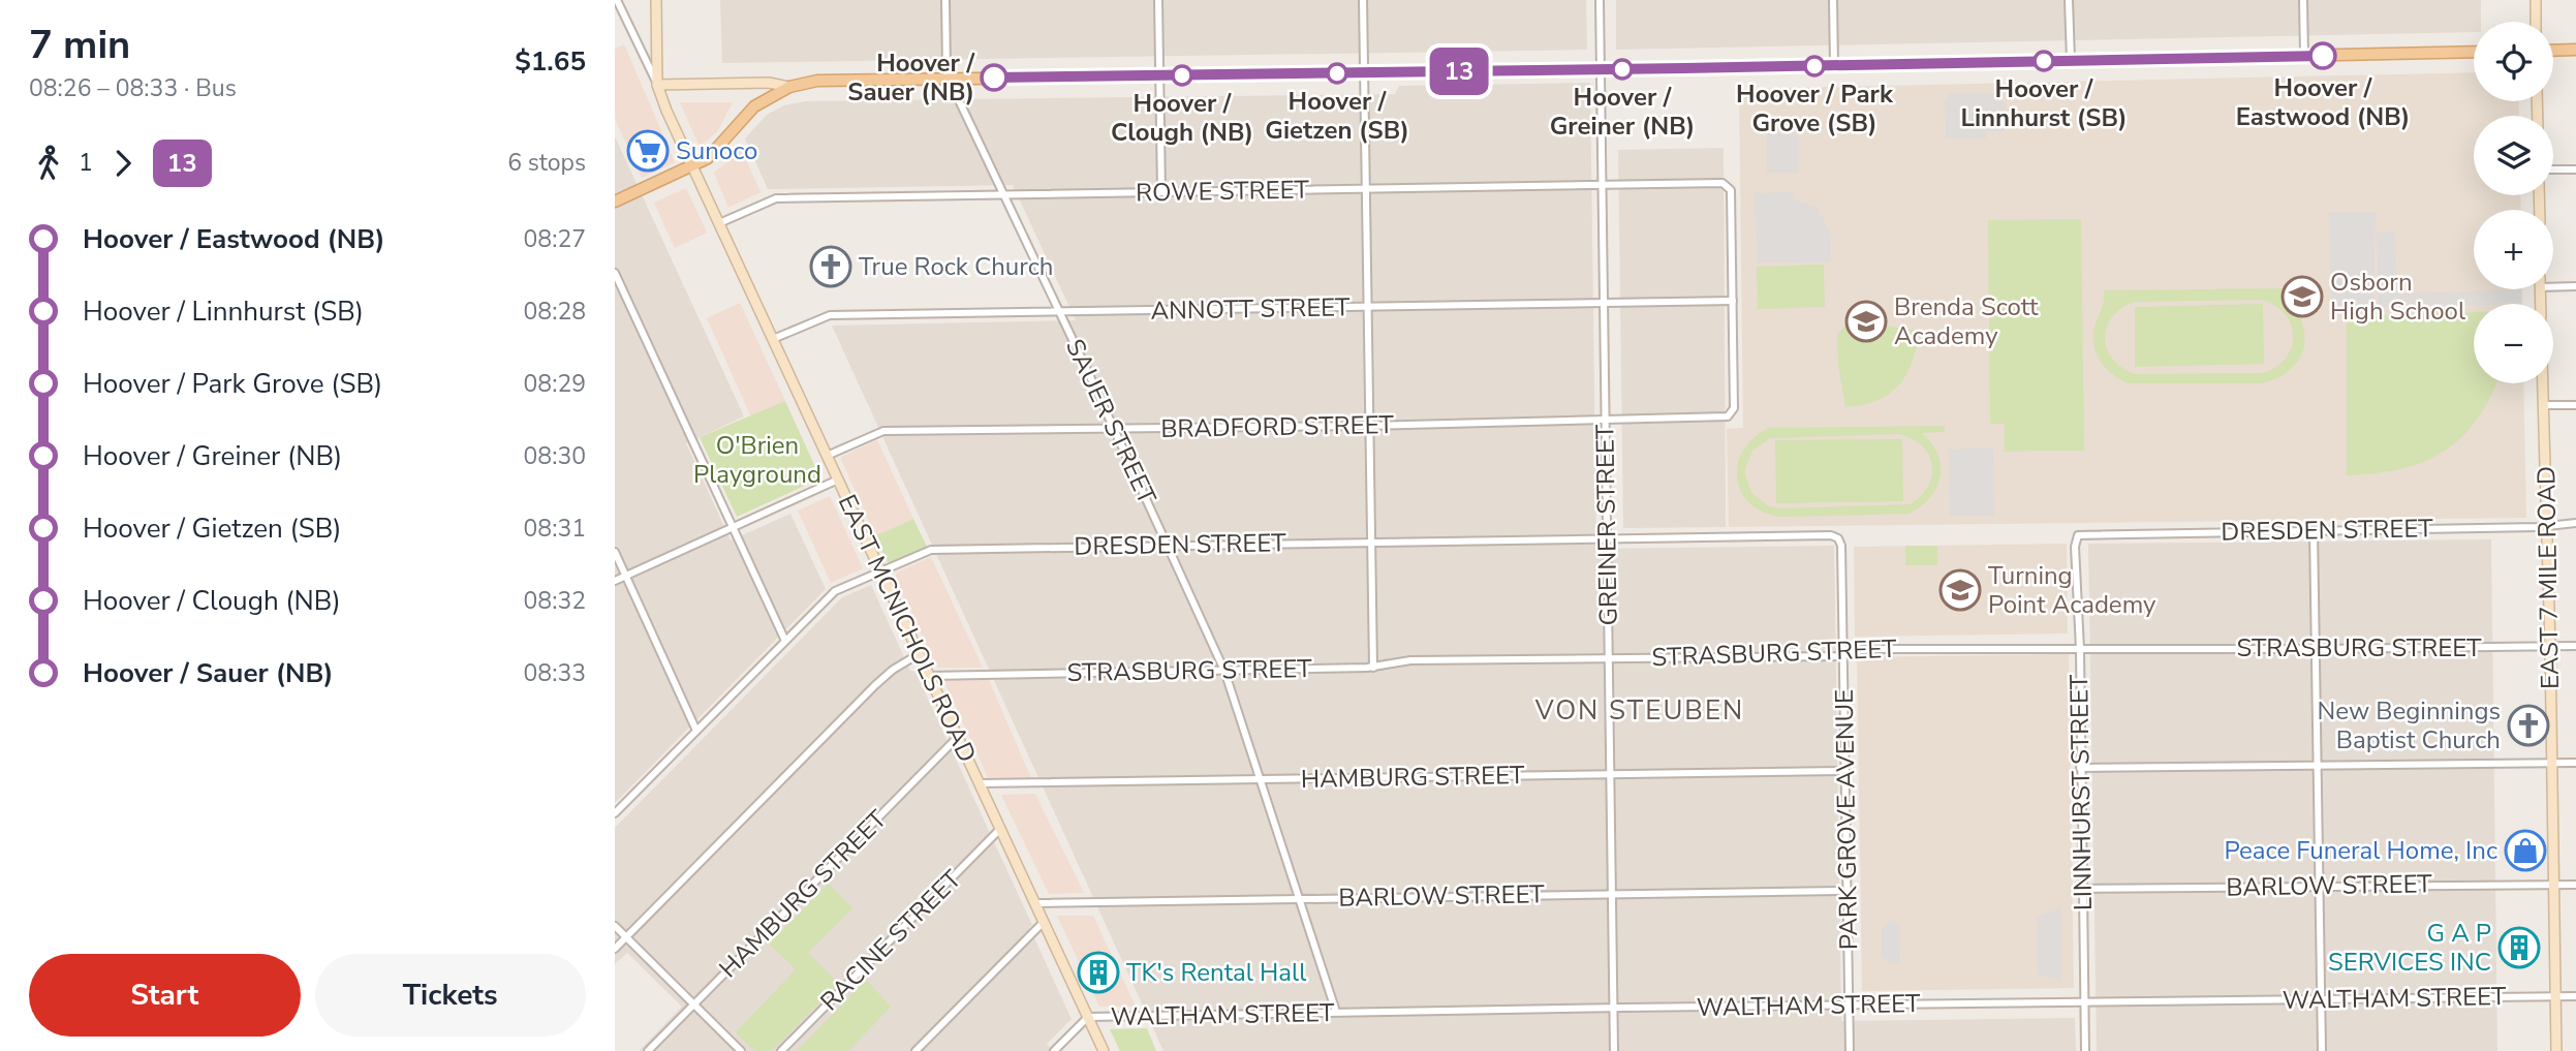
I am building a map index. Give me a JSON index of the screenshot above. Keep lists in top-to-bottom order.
{
  "streets": {
    "street": [
      "ROWE STREET",
      "ANNOTT STREET",
      "SAUER STREET",
      "BRADFORD STREET",
      "GREINER STREET",
      "DRESDEN STREET",
      "EAST 7 MILE ROAD",
      "EAST MCNICHOLS ROAD",
      "STRASBURG STREET",
      "HAMBURG STREET",
      "LINNHURST STREET",
      "PARK GROVE AVENUE",
      "BARLOW STREET",
      "RACINE STREET",
      "WALTHAM STREET"
    ]
  },
  "crossings": [
    ["ROWE STREET", "ANNOTT STREET"],
    ["ROWE STREET", "SAUER STREET"],
    ["ROWE STREET", "BRADFORD STREET"],
    ["ROWE STREET", "GREINER STREET"],
    ["ROWE STREET", "EAST MCNICHOLS ROAD"],
    ["ANNOTT STREET", "SAUER STREET"],
    ["ANNOTT STREET", "BRADFORD STREET"],
    ["ANNOTT STREET", "GREINER STREET"],
    ["ANNOTT STREET", "EAST MCNICHOLS ROAD"],
    ["SAUER STREET", "BRADFORD STREET"],
    ["SAUER STREET", "DRESDEN STREET"],
    ["SAUER STREET", "STRASBURG STREET"],
    ["SAUER STREET", "HAMBURG STREET"],
    ["SAUER STREET", "BARLOW STREET"],
    ["SAUER STREET", "WALTHAM STREET"],
    ["BRADFORD STREET", "GREINER STREET"],
    ["BRADFORD STREET", "EAST MCNICHOLS ROAD"],
    ["GREINER STREET", "DRESDEN STREET"],
    ["GREINER STREET", "STRASBURG STREET"],
    ["GREINER STREET", "HAMBURG STREET"],
    ["GREINER STREET", "BARLOW STREET"],
    ["GREINER STREET", "WALTHAM STREET"],
    ["DRESDEN STREET", "EAST 7 MILE ROAD"],
    ["DRESDEN STREET", "EAST MCNICHOLS ROAD"],
    ["DRESDEN STREET", "LINNHURST STREET"],
    ["DRESDEN STREET", "PARK GROVE AVENUE"],
    ["EAST 7 MILE ROAD", "STRASBURG STREET"],
    ["EAST 7 MILE ROAD", "BARLOW STREET"],
    ["EAST 7 MILE ROAD", "WALTHAM STREET"],
    ["EAST MCNICHOLS ROAD", "STRASBURG STREET"],
    ["EAST MCNICHOLS ROAD", "HAMBURG STREET"],
    ["EAST MCNICHOLS ROAD", "BARLOW STREET"],
    ["EAST MCNICHOLS ROAD", "RACINE STREET"],
    ["EAST MCNICHOLS ROAD", "WALTHAM STREET"],
    ["STRASBURG STREET", "LINNHURST STREET"],
    ["STRASBURG STREET", "PARK GROVE AVENUE"],
    ["HAMBURG STREET", "PARK GROVE AVENUE"],
    ["LINNHURST STREET", "BARLOW STREET"],
    ["LINNHURST STREET", "WALTHAM STREET"],
    ["PARK GROVE AVENUE", "BARLOW STREET"],
    ["PARK GROVE AVENUE", "WALTHAM STREET"]
  ],
  "districts": ["VON STEUBEN"],
  "parks": ["O'Brien Playground"],
  "places": {
    "other": [
      "Hoover / Eastwood (NB)",
      "Hoover / Linnhurst (SB)",
      "Hoover / Park Grove (SB)",
      "Hoover / Greiner (NB)",
      "Hoover / Gietzen (SB)",
      "Hoover / Clough (NB)",
      "Hoover / Sauer (NB)"
    ],
    "supermarket": ["Sunoco"],
    "church": ["True Rock Church", "New Beginnings Baptist Church"],
    "school or university": ["Osborn High School", "Brenda Scott Academy", "Turning Point Academy"],
    "shop": ["Peace Funeral Home, Inc"],
    "building": ["G A P SERVICES INC", "TK's Rental Hall"]
  },
  "lines": ["bus line 13"],
  "page": {
    "heading": ["7 min", "08:26 – 08:33 · Bus", "$1.65"],
    "on_map": "13",
    "map_buttons": ["+", "−"],
    "legs": ["1", "13", "6 stops"],
    "list": [
      {
        "name": "Hoover / Eastwood (NB)",
        "value": "08:27"
      },
      {
        "name": "Hoover / Linnhurst (SB)",
        "value": "08:28"
      },
      {
        "name": "Hoover / Park Grove (SB)",
        "value": "08:29"
      },
      {
        "name": "Hoover / Greiner (NB)",
        "value": "08:30"
      },
      {
        "name": "Hoover / Gietzen (SB)",
        "value": "08:31"
      },
      {
        "name": "Hoover / Clough (NB)",
        "value": "08:32"
      },
      {
        "name": "Hoover / Sauer (NB)",
        "value": "08:33"
      }
    ],
    "buttons": ["Start", "Tickets"]
  }
}
